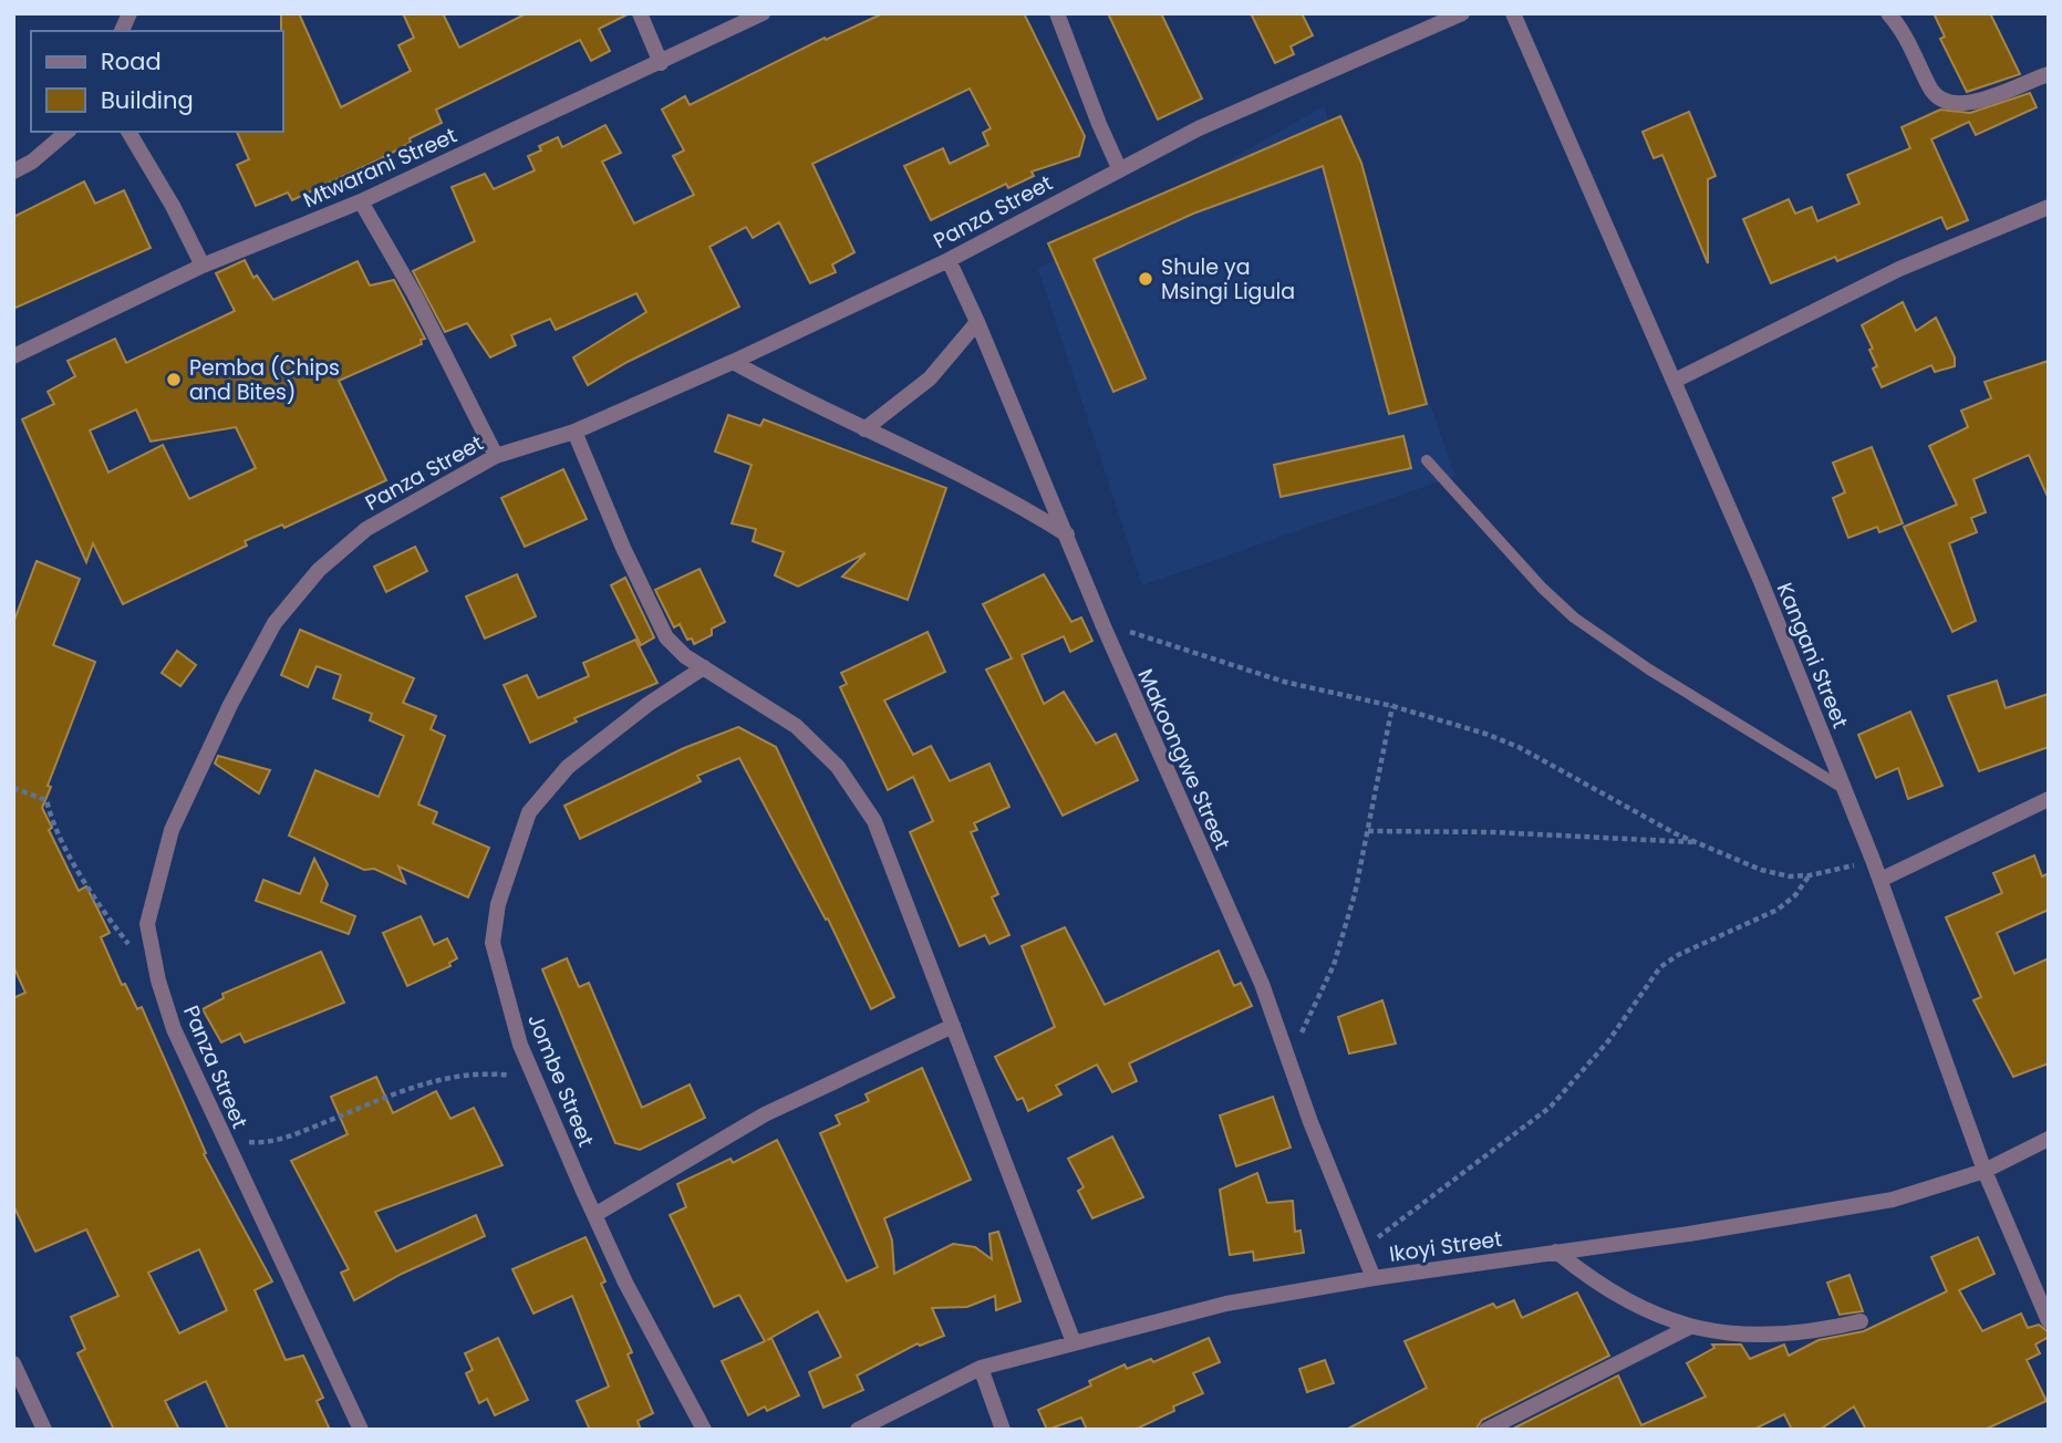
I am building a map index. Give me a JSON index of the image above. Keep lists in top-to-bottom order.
{
  "streets": {
    "street": [
      "Mtwarani Street",
      "Panza Street",
      "Kangani Street",
      "Makoongwe Street",
      "Jombe Street",
      "Ikoyi Street"
    ]
  },
  "crossings": [
    ["Panza Street", "Makoongwe Street"],
    ["Kangani Street", "Ikoyi Street"],
    ["Makoongwe Street", "Ikoyi Street"]
  ],
  "places": ["Shule ya Msingi Ligula", "Pemba (Chips and Bites)"],
  "legend": ["Road", "Building"]
}
